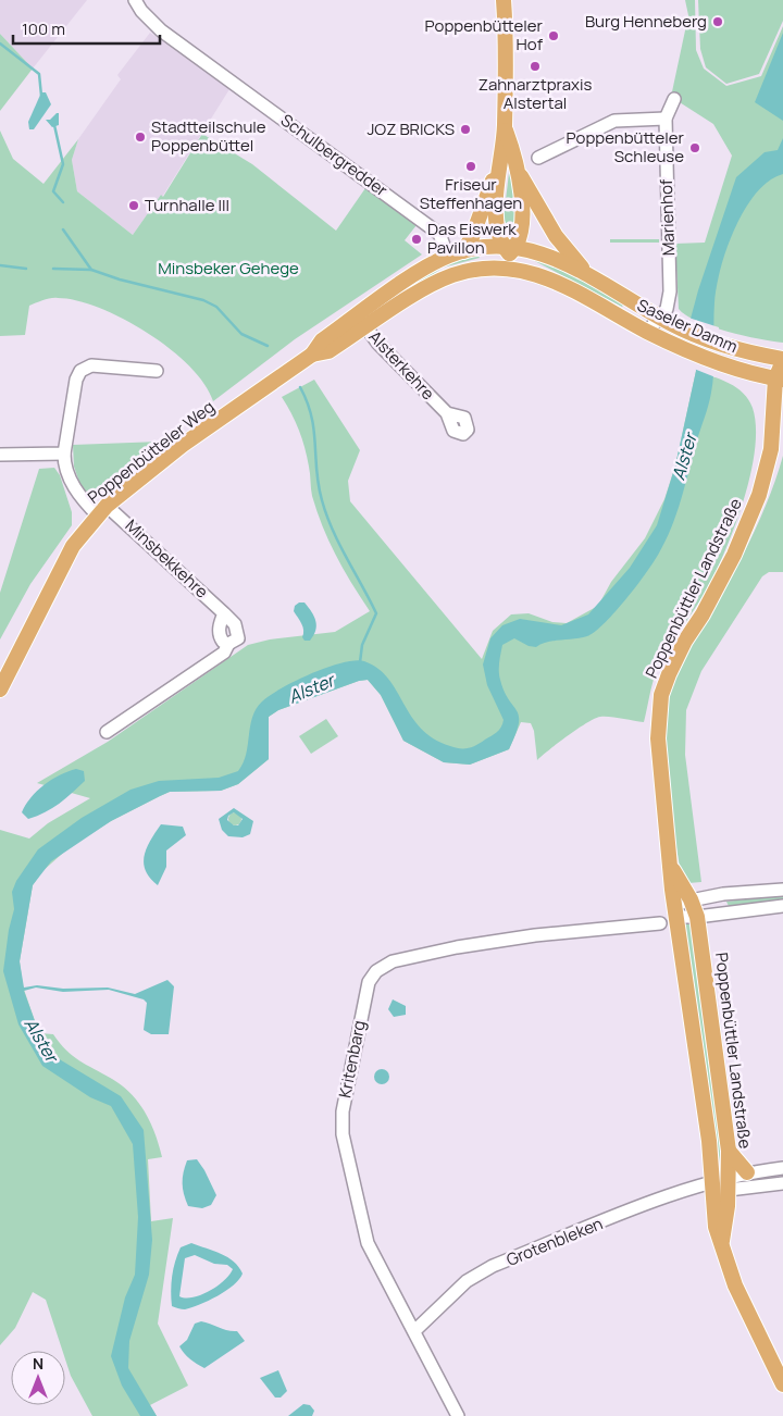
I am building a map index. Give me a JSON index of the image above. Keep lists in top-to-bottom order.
{
  "streets": {
    "main road": ["Saseler Damm", "Poppenbütteler Weg", "Poppenbüttler Landstraße"],
    "street": [
      "Schulbergredder",
      "Marienhof",
      "Alsterkehre",
      "Minsbekkehre",
      "Kritenbarg",
      "Grotenbleken"
    ]
  },
  "crossings": [
    ["Schulbergredder", "Poppenbütteler Weg"],
    ["Marienhof", "Saseler Damm"],
    ["Saseler Damm", "Poppenbütteler Weg"],
    ["Saseler Damm", "Poppenbüttler Landstraße"],
    ["Alsterkehre", "Poppenbütteler Weg"],
    ["Poppenbütteler Weg", "Minsbekkehre"],
    ["Poppenbüttler Landstraße", "Grotenbleken"],
    ["Kritenbarg", "Grotenbleken"]
  ],
  "water": ["Alster"],
  "parks": ["Minsbeker Gehege"],
  "places": [
    "Burg Henneberg",
    "Poppenbütteler Hof",
    "Zahnarztpraxis Alstertal",
    "JOZ BRICKS",
    "Stadtteilschule Poppenbüttel",
    "Poppenbütteler Schleuse",
    "Friseur Steffenhagen",
    "Turnhalle III",
    "Das Eiswerk Pavillon"
  ],
  "scale_bar": "100 m",
  "north": "top"
}
